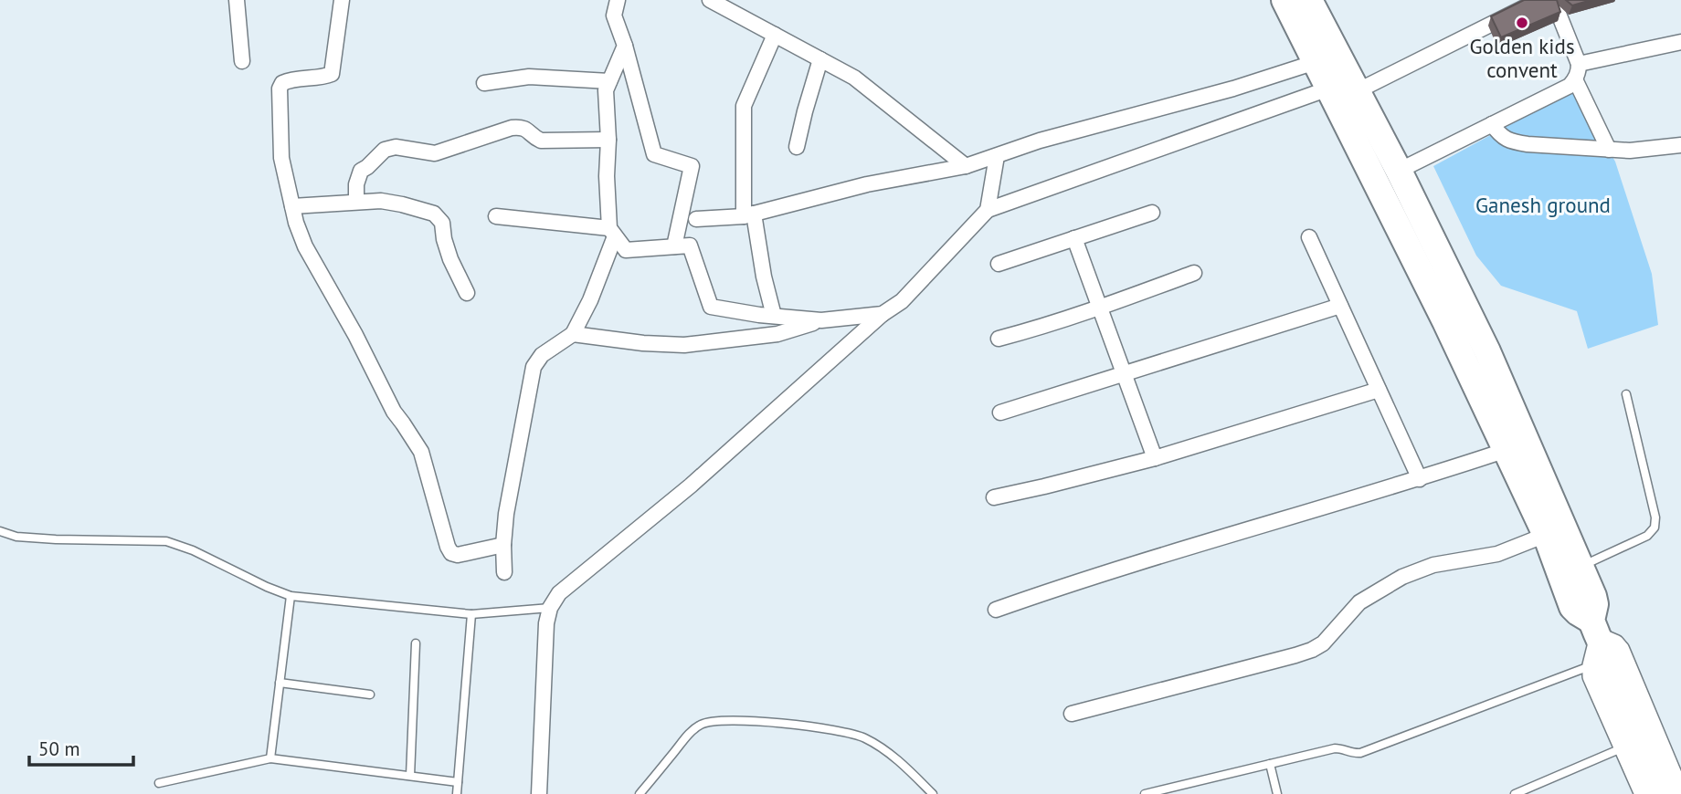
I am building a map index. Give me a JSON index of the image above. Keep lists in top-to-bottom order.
{
  "parks": ["Ganesh ground"],
  "places": ["Golden kids convent"],
  "scale_bar": "50 m"
}
